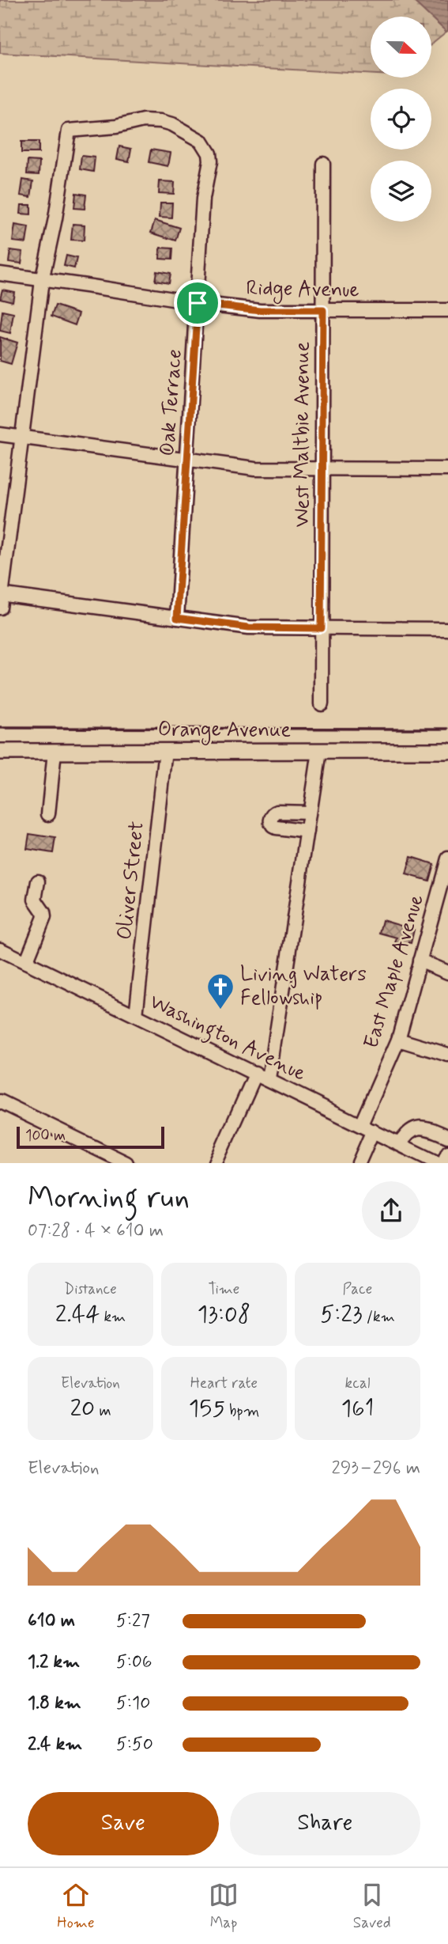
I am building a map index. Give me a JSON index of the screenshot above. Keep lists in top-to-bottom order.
{
  "streets": {
    "main road": ["Orange Avenue"],
    "street": [
      "Ridge Avenue",
      "Oak Terrace",
      "West Maltbie Avenue",
      "Oliver Street",
      "East Maple Avenue",
      "Washington Avenue"
    ]
  },
  "crossings": [
    ["Ridge Avenue", "Oak Terrace"],
    ["Ridge Avenue", "West Maltbie Avenue"],
    ["Orange Avenue", "Oliver Street"],
    ["Oliver Street", "Washington Avenue"],
    ["East Maple Avenue", "Washington Avenue"]
  ],
  "places": {
    "church": ["Living Waters Fellowship"]
  },
  "scale_bar": "100 m",
  "north": "right",
  "page": {
    "scale": "100 m",
    "heading": ["Morning run", "07:28 · 4 × 610 m"],
    "stats": [
      ["Distance", "2.44 km"],
      ["Time", "13:08"],
      ["Pace", "5:23 /km"],
      ["Elevation", "20 m"],
      ["Heart rate", "155 bpm"],
      ["kcal", "161"]
    ],
    "chart": ["Elevation", "293–296 m"],
    "list": [
      {
        "name": "610 m",
        "note": "5:27"
      },
      {
        "name": "1.2 km",
        "note": "5:06"
      },
      {
        "name": "1.8 km",
        "note": "5:10"
      },
      {
        "name": "2.4 km",
        "note": "5:50"
      }
    ],
    "buttons": ["Save", "Share"],
    "tabs": ["Home", "Map", "Saved"]
  }
}
